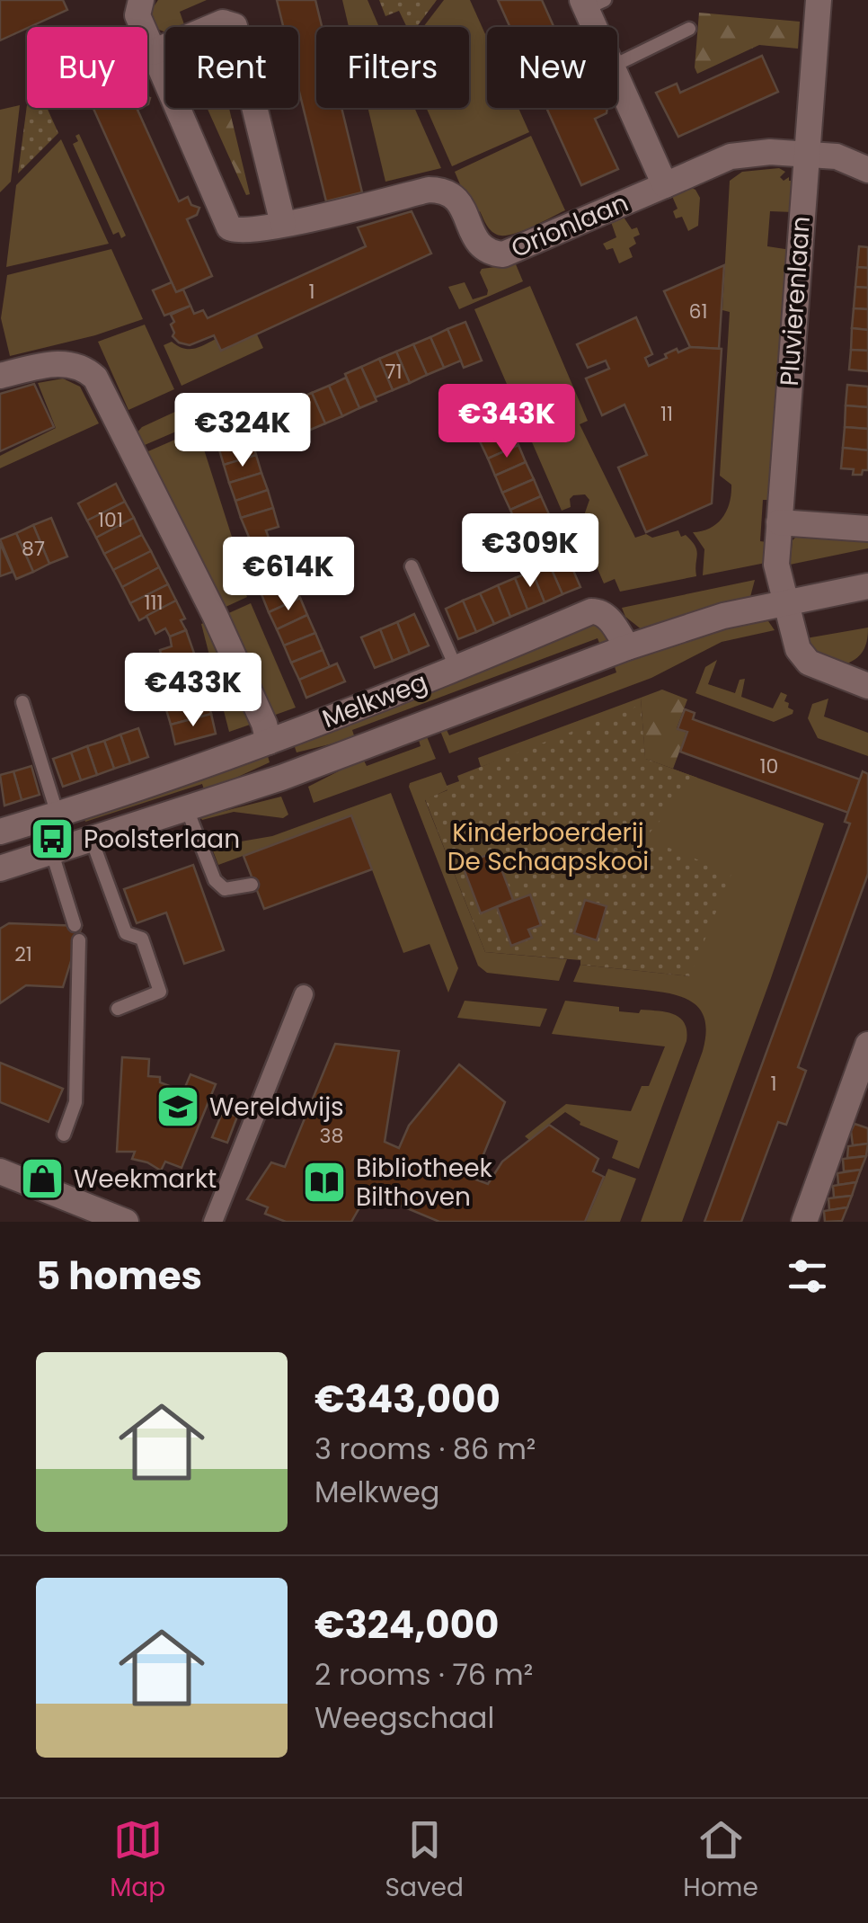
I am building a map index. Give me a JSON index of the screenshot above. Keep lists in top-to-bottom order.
{
  "streets": {
    "street": ["Orionlaan", "Pluvierenlaan", "Melkweg"]
  },
  "crossings": [
    ["Orionlaan", "Pluvierenlaan"],
    ["Pluvierenlaan", "Melkweg"]
  ],
  "parks": ["Kinderboerderij De Schaapskooi"],
  "places": {
    "bus stop": ["Poolsterlaan"],
    "school or university": ["Wereldwijs"],
    "shop": ["Weekmarkt"],
    "library": ["Bibliotheek Bilthoven"]
  },
  "house_numbers": [
    "1",
    "61",
    "71",
    "11",
    "101",
    "87",
    "111",
    "10",
    "21",
    "1",
    "38"
  ],
  "page": {
    "chip": [
      "Buy",
      "Rent",
      "Filters",
      "New"
    ],
    "price": [
      "€343K",
      "€324K",
      "€309K",
      "€614K",
      "€433K"
    ],
    "heading": "5 homes",
    "list": [
      {
        "name": "€343,000",
        "note": "3 rooms · 86 m² · Melkweg"
      },
      {
        "name": "€324,000",
        "note": "2 rooms · 76 m² · Weegschaal"
      }
    ],
    "tabs": ["Map", "Saved", "Home"]
  }
}
